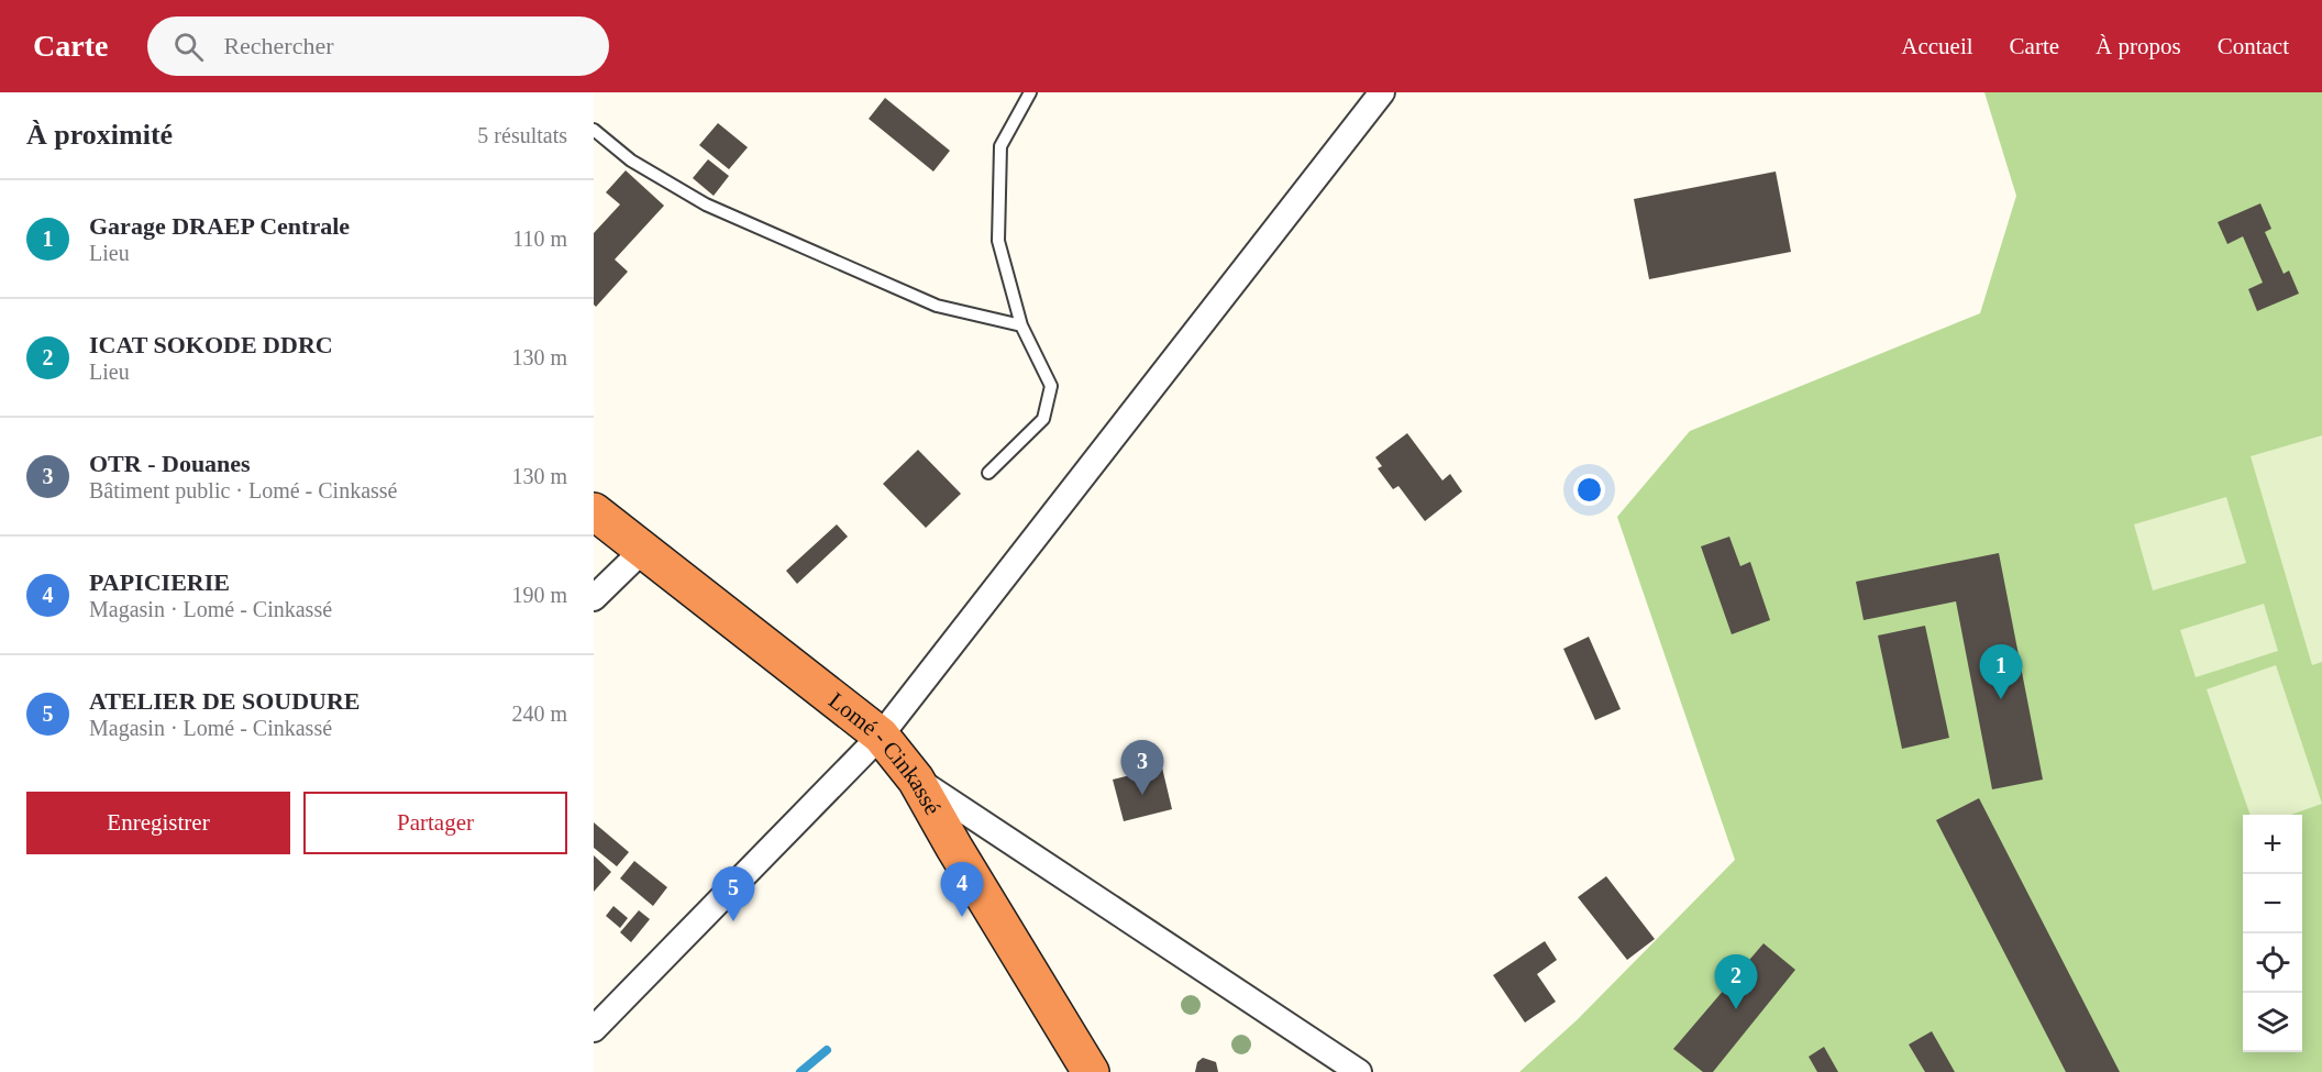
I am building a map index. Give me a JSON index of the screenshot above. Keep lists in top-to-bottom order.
{
  "streets": {
    "highway": ["Lomé - Cinkassé"]
  },
  "page": {
    "header": "Carte",
    "search": "Rechercher",
    "nav": [
      "Accueil",
      "Carte",
      "À propos",
      "Contact"
    ],
    "heading": ["À proximité", "5 résultats"],
    "list": [
      {
        "mark": "1",
        "name": "Garage DRAEP Centrale",
        "note": "Lieu",
        "value": "110 m"
      },
      {
        "mark": "2",
        "name": "ICAT SOKODE DDRC",
        "note": "Lieu",
        "value": "130 m"
      },
      {
        "mark": "3",
        "name": "OTR - Douanes",
        "note": "Bâtiment public · Lomé - Cinkassé",
        "value": "130 m"
      },
      {
        "mark": "4",
        "name": "PAPICIERIE",
        "note": "Magasin · Lomé - Cinkassé",
        "value": "190 m"
      },
      {
        "mark": "5",
        "name": "ATELIER DE SOUDURE",
        "note": "Magasin · Lomé - Cinkassé",
        "value": "240 m"
      }
    ],
    "pins": [
      "1",
      "3",
      "4",
      "5",
      "2"
    ],
    "buttons": ["Enregistrer", "Partager"],
    "map_buttons": ["+", "−"]
  }
}
